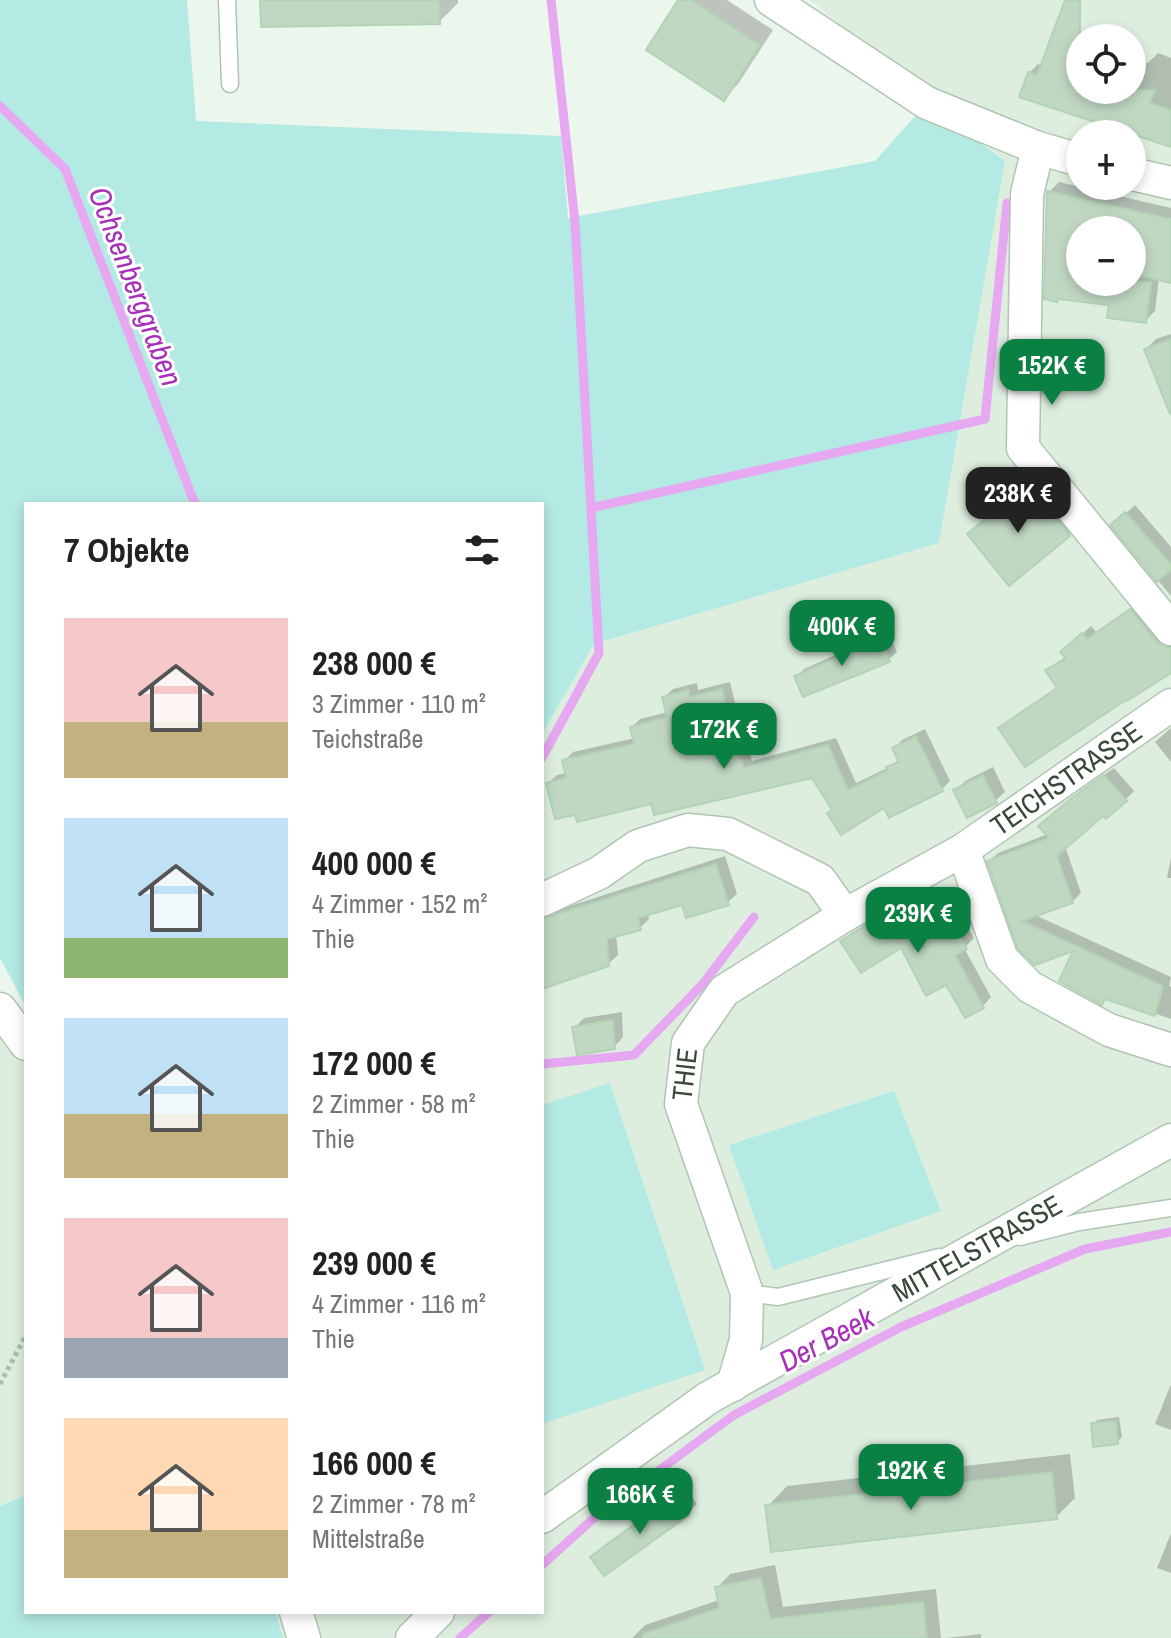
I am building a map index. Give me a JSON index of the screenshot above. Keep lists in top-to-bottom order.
{
  "streets": {
    "street": ["TEICHSTRASSE", "THIE", "MITTELSTRASSE"]
  },
  "crossings": [
    ["TEICHSTRASSE", "THIE"],
    ["THIE", "MITTELSTRASSE"]
  ],
  "water": ["Ochsenberggraben", "Der Beek"],
  "page": {
    "map_buttons": ["+", "−"],
    "price": [
      "152K €",
      "238K €",
      "400K €",
      "172K €",
      "239K €",
      "192K €",
      "166K €"
    ],
    "heading": "7 Objekte",
    "list": [
      {
        "name": "238 000 €",
        "note": "3 Zimmer · 110 m² · Teichstraße"
      },
      {
        "name": "400 000 €",
        "note": "4 Zimmer · 152 m² · Thie"
      },
      {
        "name": "172 000 €",
        "note": "2 Zimmer · 58 m² · Thie"
      },
      {
        "name": "239 000 €",
        "note": "4 Zimmer · 116 m² · Thie"
      },
      {
        "name": "166 000 €",
        "note": "2 Zimmer · 78 m² · Mittelstraße"
      }
    ]
  }
}
